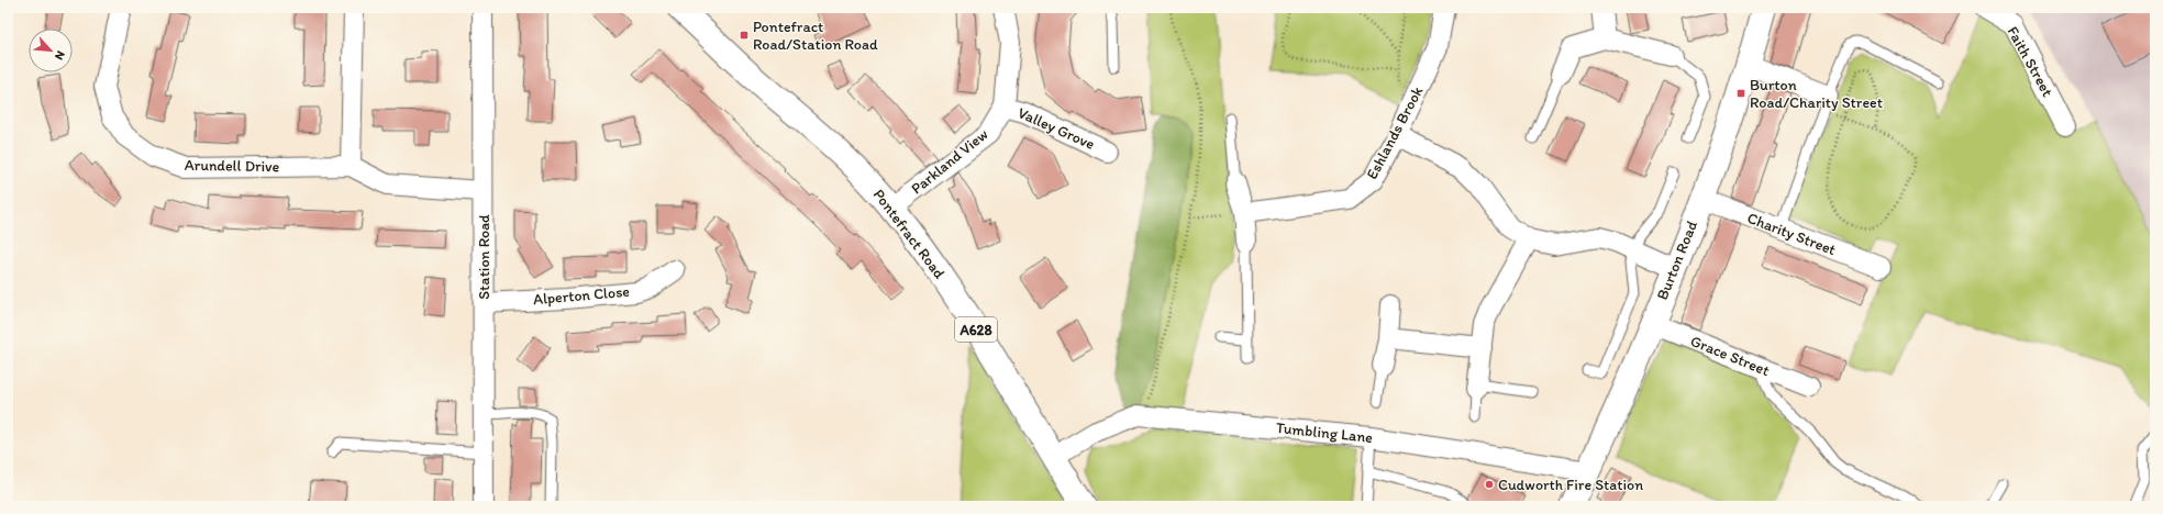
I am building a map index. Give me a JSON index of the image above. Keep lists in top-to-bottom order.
{
  "streets": {
    "main road": ["Pontefract Road", "Burton Road", "A628"],
    "street": [
      "Faith Street",
      "Valley Grove",
      "Eshlands Brook",
      "Parkland View",
      "Arundell Drive",
      "Charity Street",
      "Station Road",
      "Alperton Close",
      "Grace Street",
      "Tumbling Lane"
    ]
  },
  "crossings": [
    ["Valley Grove", "Parkland View"],
    ["Parkland View", "Pontefract Road"],
    ["Arundell Drive", "Station Road"],
    ["Charity Street", "Burton Road"],
    ["Station Road", "Alperton Close"],
    ["Burton Road", "Grace Street"],
    ["Burton Road", "Tumbling Lane"]
  ],
  "places": {
    "transit": ["Pontefract Road/Station Road", "Burton Road/Charity Street"],
    "other": ["Cudworth Fire Station"]
  },
  "north": "bottom right"
}
